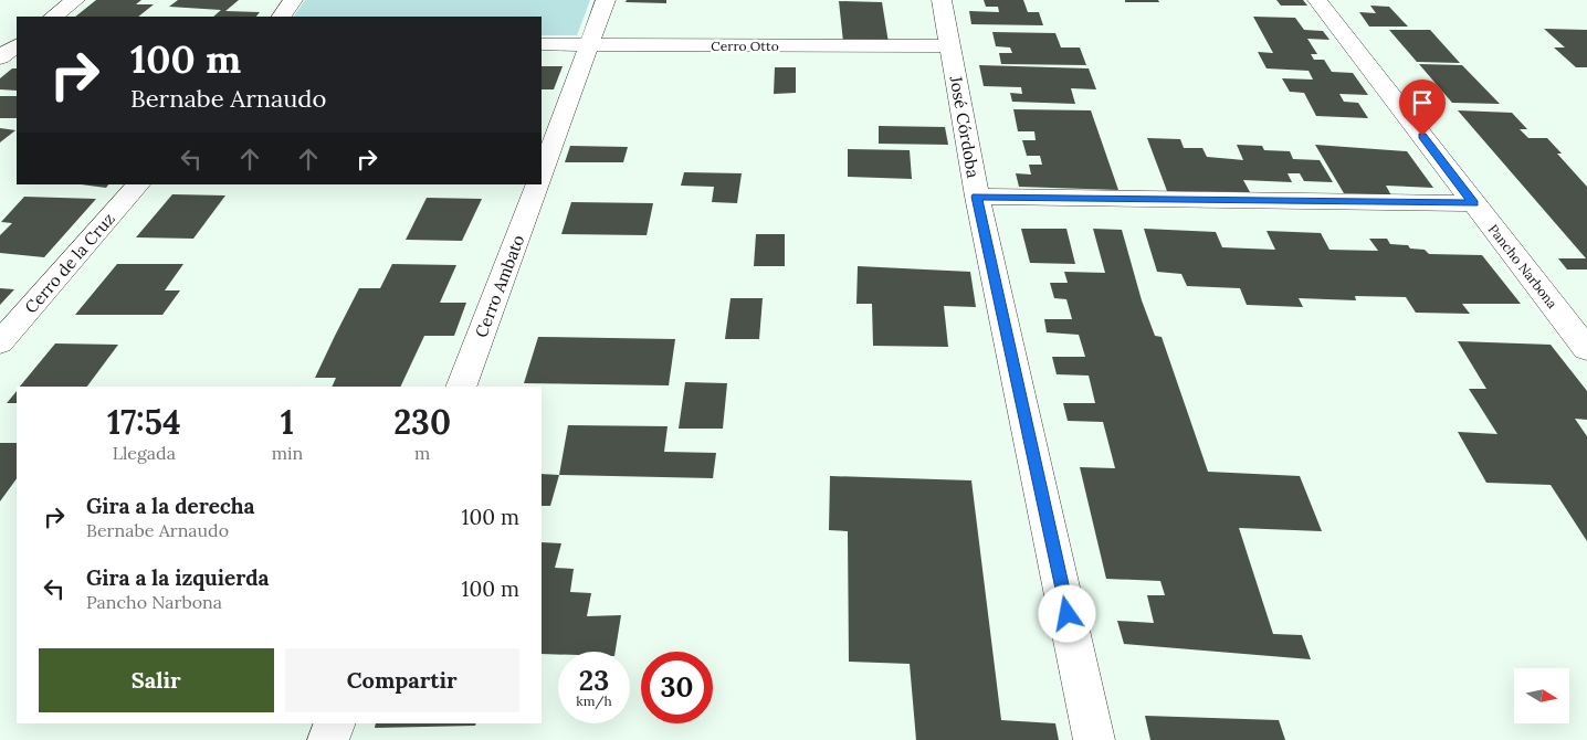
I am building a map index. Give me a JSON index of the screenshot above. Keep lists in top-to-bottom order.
{
  "streets": {
    "street": [
      "Cerro Otto",
      "José Córdoba",
      "Cerro de la Cruz",
      "Pancho Narbona",
      "Cerro Ambato"
    ]
  },
  "crossings": [
    ["Cerro Otto", "José Córdoba"]
  ],
  "north": "right",
  "page": {
    "turn": ["100 m", "Bernabe Arnaudo"],
    "eta": [
      "17:54",
      "Llegada",
      "1",
      "min",
      "230",
      "m"
    ],
    "list": [
      {
        "name": "Gira a la derecha",
        "note": "Bernabe Arnaudo",
        "value": "100 m"
      },
      {
        "name": "Gira a la izquierda",
        "note": "Pancho Narbona",
        "value": "100 m"
      }
    ],
    "buttons": ["Salir", "Compartir"],
    "speed": "23 km/h",
    "limit": "30"
  }
}
